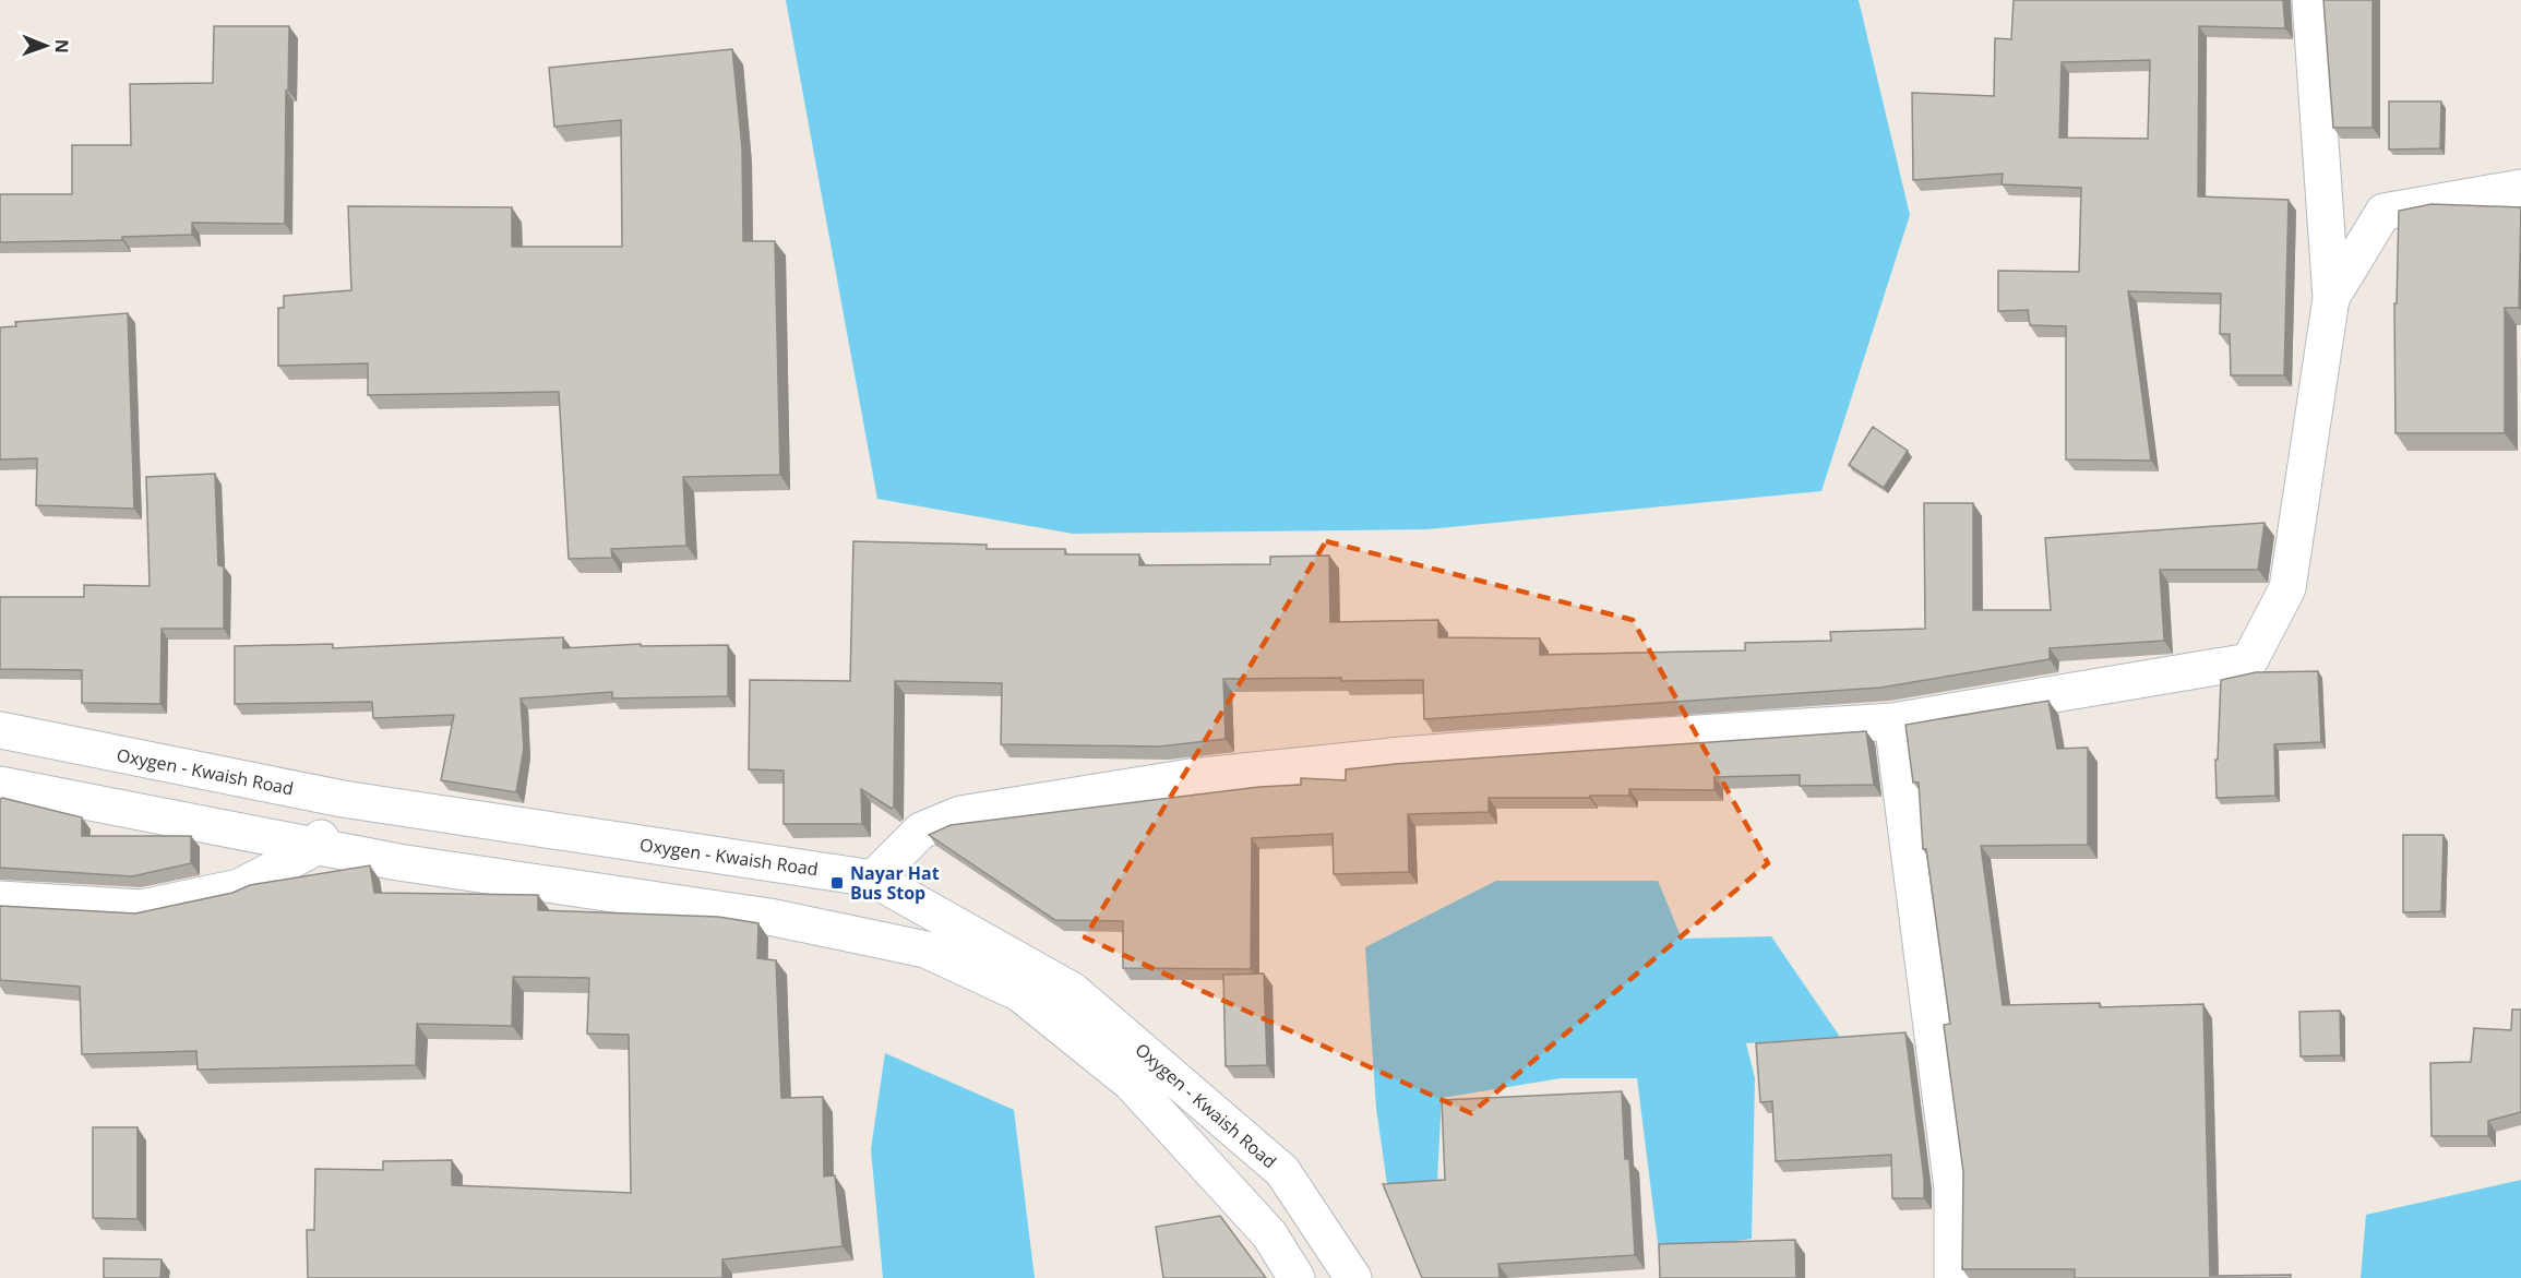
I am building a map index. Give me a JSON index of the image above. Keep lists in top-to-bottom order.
{
  "streets": {
    "street": ["Oxygen - Kwaish Road"]
  },
  "places": {
    "transit": ["Nayar Hat Bus Stop"]
  },
  "north": "right"
}
